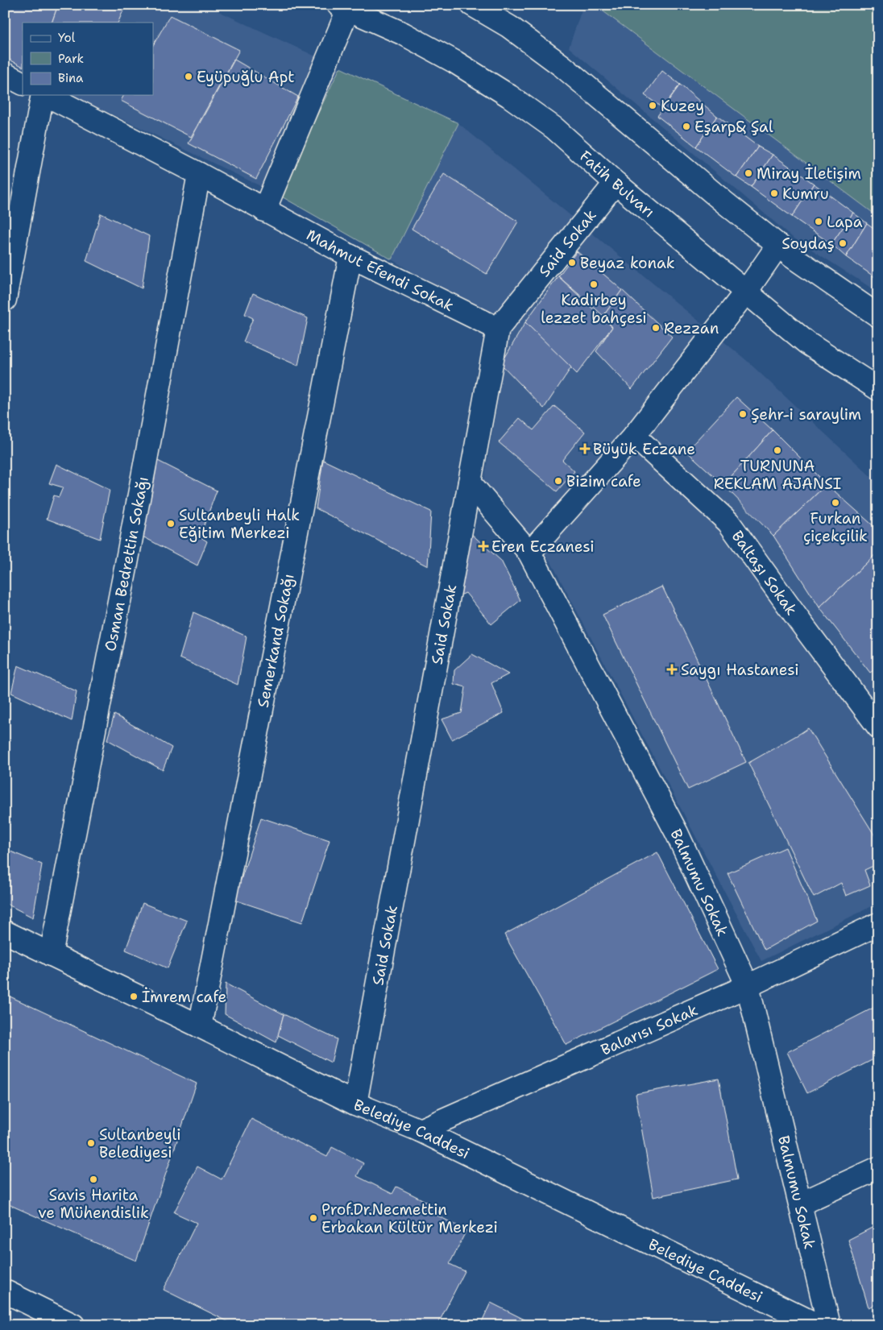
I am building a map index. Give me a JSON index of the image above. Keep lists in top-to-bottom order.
{
  "streets": {
    "street": [
      "Fatih Bulvarı",
      "Said Sokak",
      "Mahmut Efendi Sokak",
      "Osman Bedrettin Sokağı",
      "Baltaşı Sokak",
      "Semerkand Sokağı",
      "Balmumu Sokak",
      "Balarısı Sokak",
      "Belediye Caddesi"
    ]
  },
  "crossings": [
    ["Fatih Bulvarı", "Said Sokak"],
    ["Said Sokak", "Mahmut Efendi Sokak"],
    ["Said Sokak", "Balmumu Sokak"],
    ["Said Sokak", "Belediye Caddesi"],
    ["Mahmut Efendi Sokak", "Osman Bedrettin Sokağı"],
    ["Mahmut Efendi Sokak", "Semerkand Sokağı"],
    ["Osman Bedrettin Sokağı", "Belediye Caddesi"],
    ["Semerkand Sokağı", "Belediye Caddesi"],
    ["Balmumu Sokak", "Balarısı Sokak"],
    ["Balarısı Sokak", "Belediye Caddesi"]
  ],
  "places": {
    "other": [
      "Eyüpuğlu Apt",
      "Kuzey",
      "Eşarp& Şal",
      "Miray İletişim",
      "Kumru",
      "Lapa",
      "Soydaş",
      "Beyaz konak",
      "Kadirbey lezzet bahçesi",
      "Rezzan",
      "Şehr-i saraylim",
      "TURNUNA REKLAM AJANSI",
      "Bizim cafe",
      "Furkan çiçekçilik",
      "Sultanbeyli Halk Eğitim Merkezi",
      "İmrem cafe",
      "Sultanbeyli Belediyesi",
      "Savis Harita ve Mühendislik",
      "Prof.Dr.Necmettin Erbakan Kültür Merkezi"
    ],
    "health": ["Büyük Eczane", "Eren Eczanesi", "Saygı Hastanesi"]
  },
  "legend": ["Yol", "Park", "Bina"]
}
